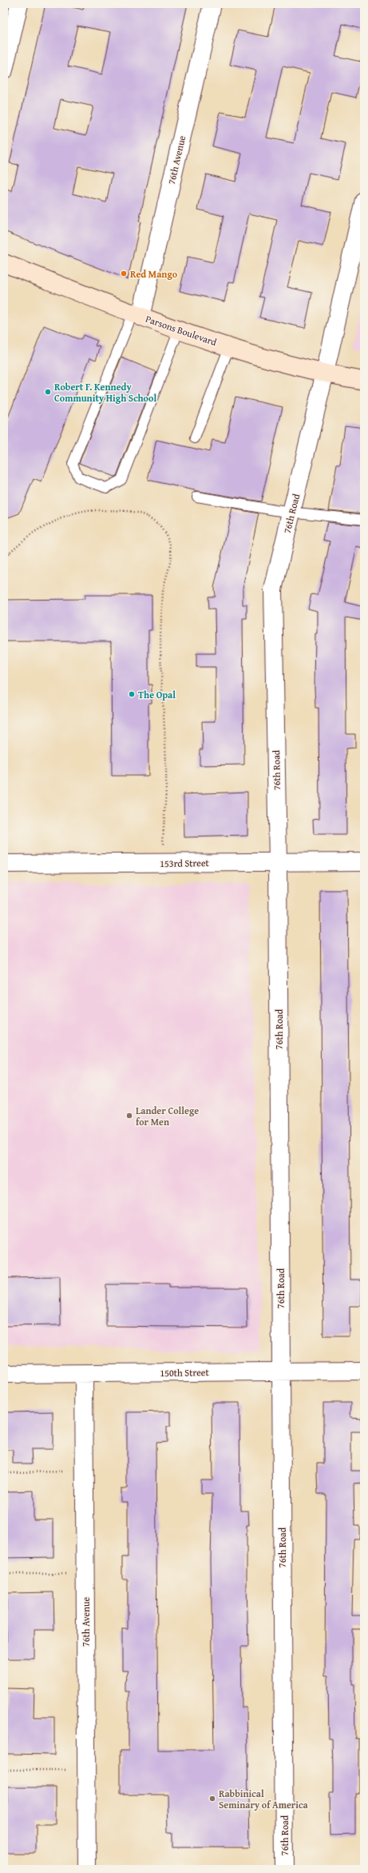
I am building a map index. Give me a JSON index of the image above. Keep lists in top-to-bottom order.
{
  "streets": {
    "main road": ["Parsons Boulevard"],
    "street": [
      "76th Avenue",
      "76th Road",
      "153rd Street",
      "150th Street"
    ]
  },
  "crossings": [
    ["76th Avenue", "Parsons Boulevard"],
    ["76th Avenue", "150th Street"],
    ["Parsons Boulevard", "76th Road"],
    ["76th Road", "153rd Street"],
    ["76th Road", "150th Street"]
  ],
  "places": [
    "Red Mango",
    "Robert F. Kennedy Community High School",
    "The Opal",
    "Lander College for Men",
    "Rabbinical Seminary of America"
  ]
}
